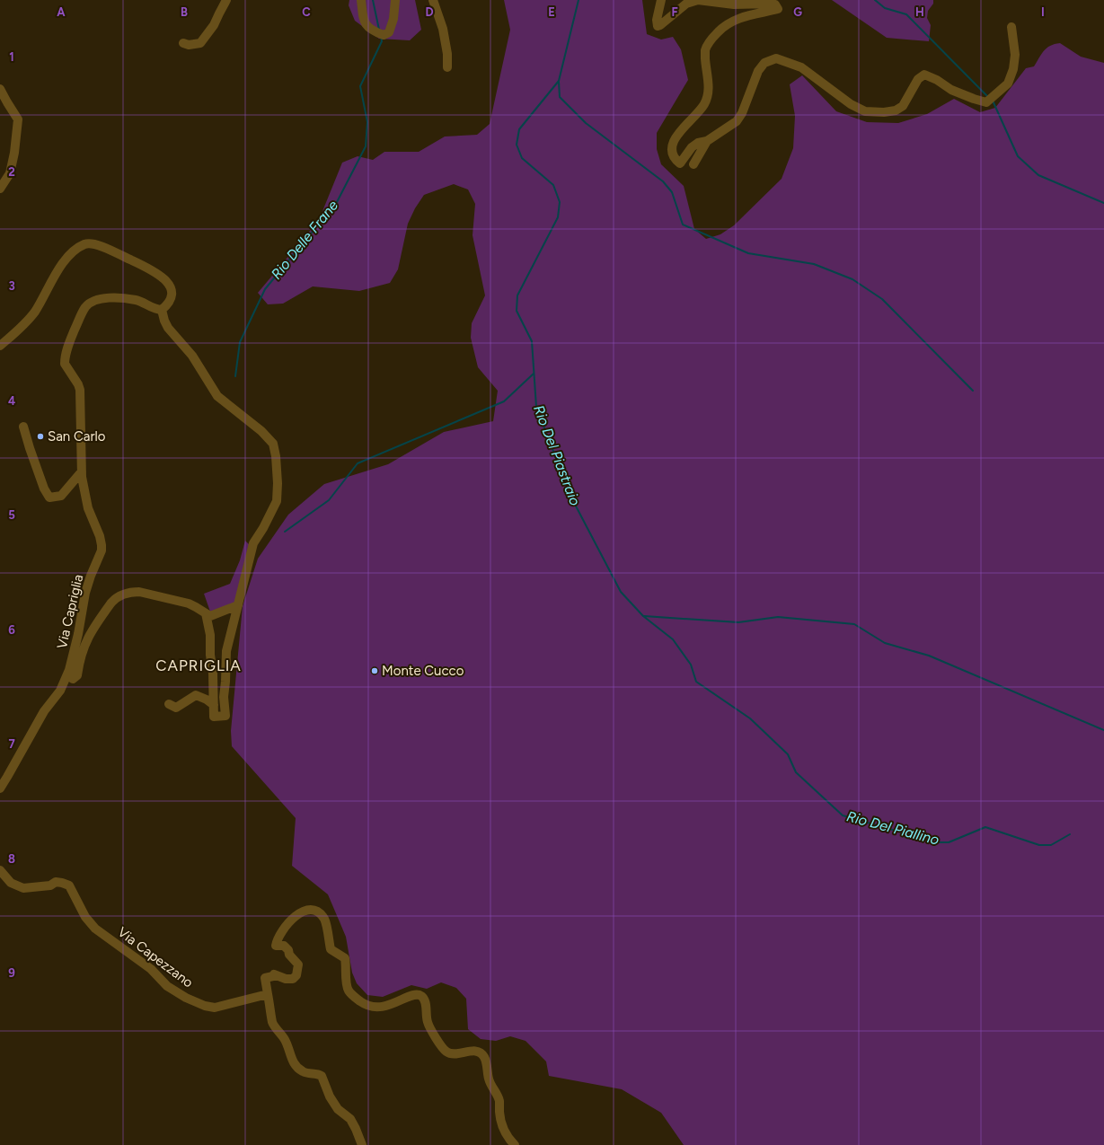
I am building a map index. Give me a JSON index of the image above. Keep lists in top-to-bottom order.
{
  "streets": {
    "street": ["Via Capriglia", "Via Capezzano"]
  },
  "districts": ["CAPRIGLIA"],
  "water": ["Rio Delle Frane", "Rio Del Piastraio", "Rio Del Piallino"],
  "places": ["San Carlo", "Monte Cucco"],
  "grid": {
    "columns": [
      "A",
      "B",
      "C",
      "D",
      "E",
      "F",
      "G",
      "H",
      "I"
    ],
    "rows": [
      "1",
      "2",
      "3",
      "4",
      "5",
      "6",
      "7",
      "8",
      "9"
    ]
  }
}
